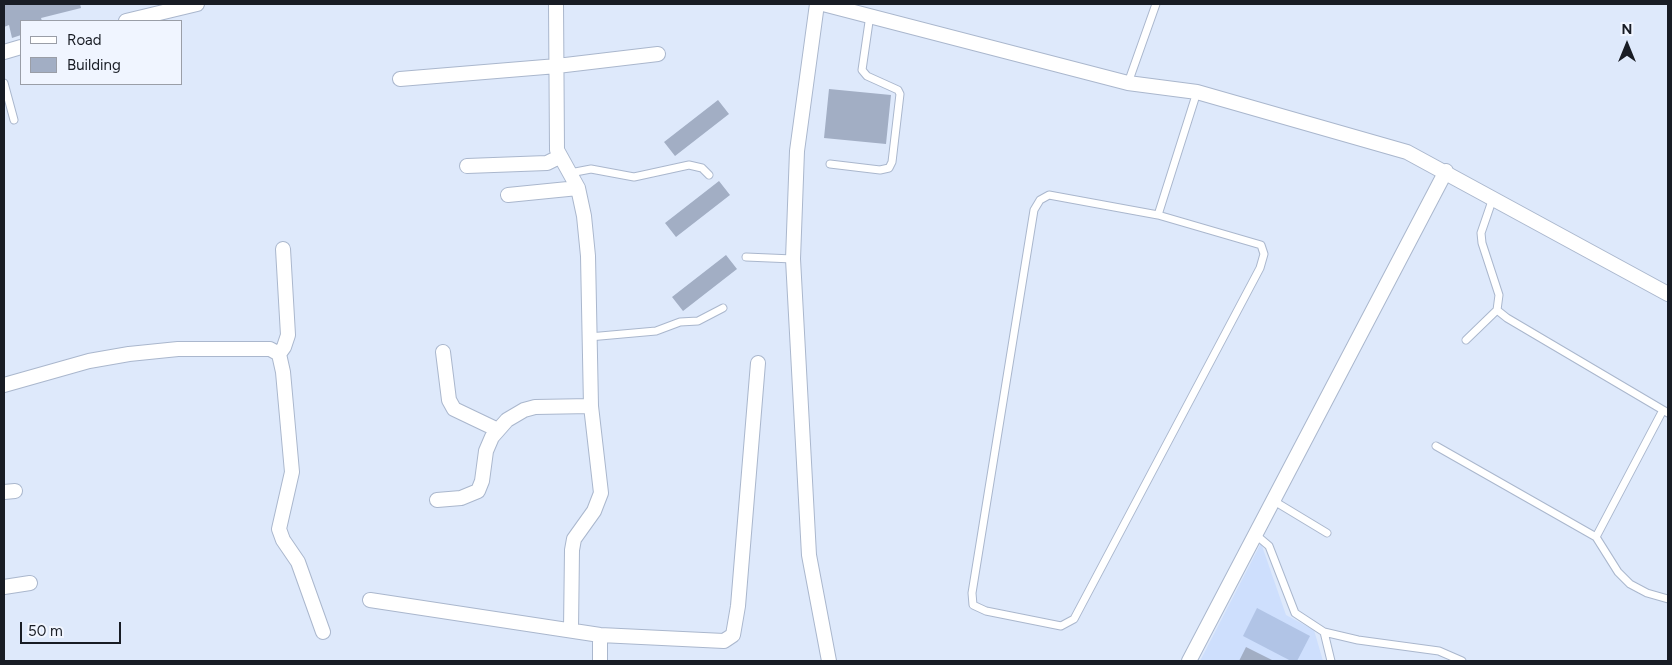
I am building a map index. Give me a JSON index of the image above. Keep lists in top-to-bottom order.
{
  "legend": ["Road", "Building"],
  "scale_bar": "50 m",
  "north": "top"
}
